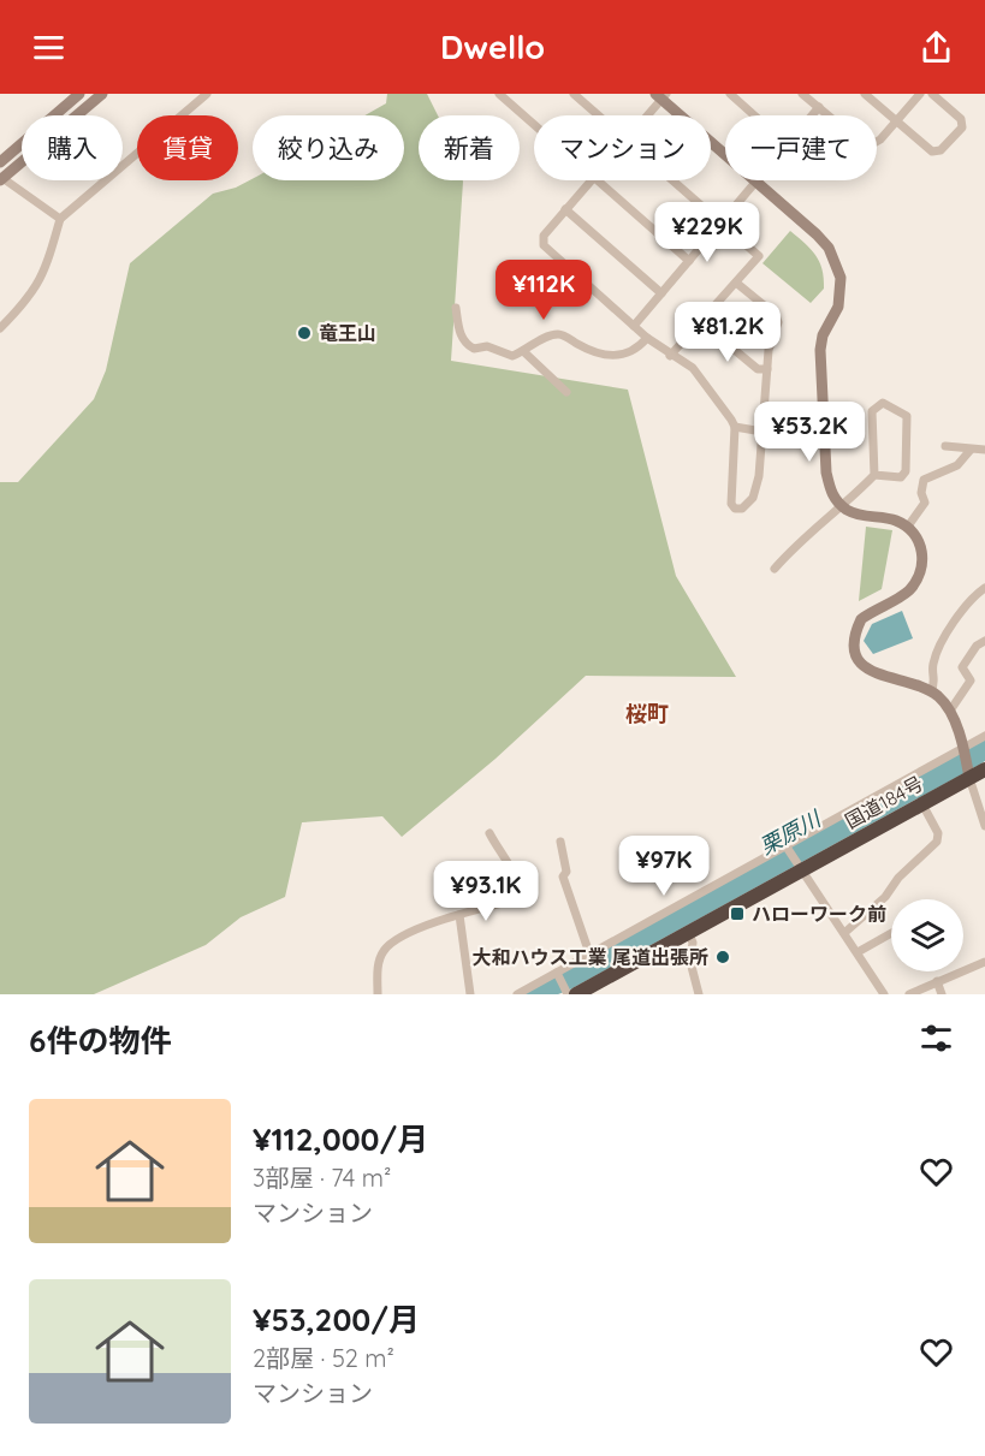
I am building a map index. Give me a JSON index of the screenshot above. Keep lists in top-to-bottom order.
{
  "streets": {
    "highway": ["国道184号"]
  },
  "districts": ["桜町"],
  "water": ["栗原川"],
  "places": {
    "other": ["竜王山", "大和ハウス工業 尾道出張所"],
    "transit": ["ハローワーク前"]
  },
  "page": {
    "header": "Dwello",
    "chip": [
      "購入",
      "賃貸",
      "絞り込み",
      "新着",
      "マンション",
      "一戸建て"
    ],
    "price": [
      "¥229K",
      "¥112K",
      "¥81.2K",
      "¥53.2K",
      "¥97K",
      "¥93.1K"
    ],
    "heading": "6件の物件",
    "list": [
      {
        "name": "¥112,000/月",
        "note": "3部屋 · 74 m² · マンション"
      },
      {
        "name": "¥53,200/月",
        "note": "2部屋 · 52 m² · マンション"
      }
    ]
  }
}
